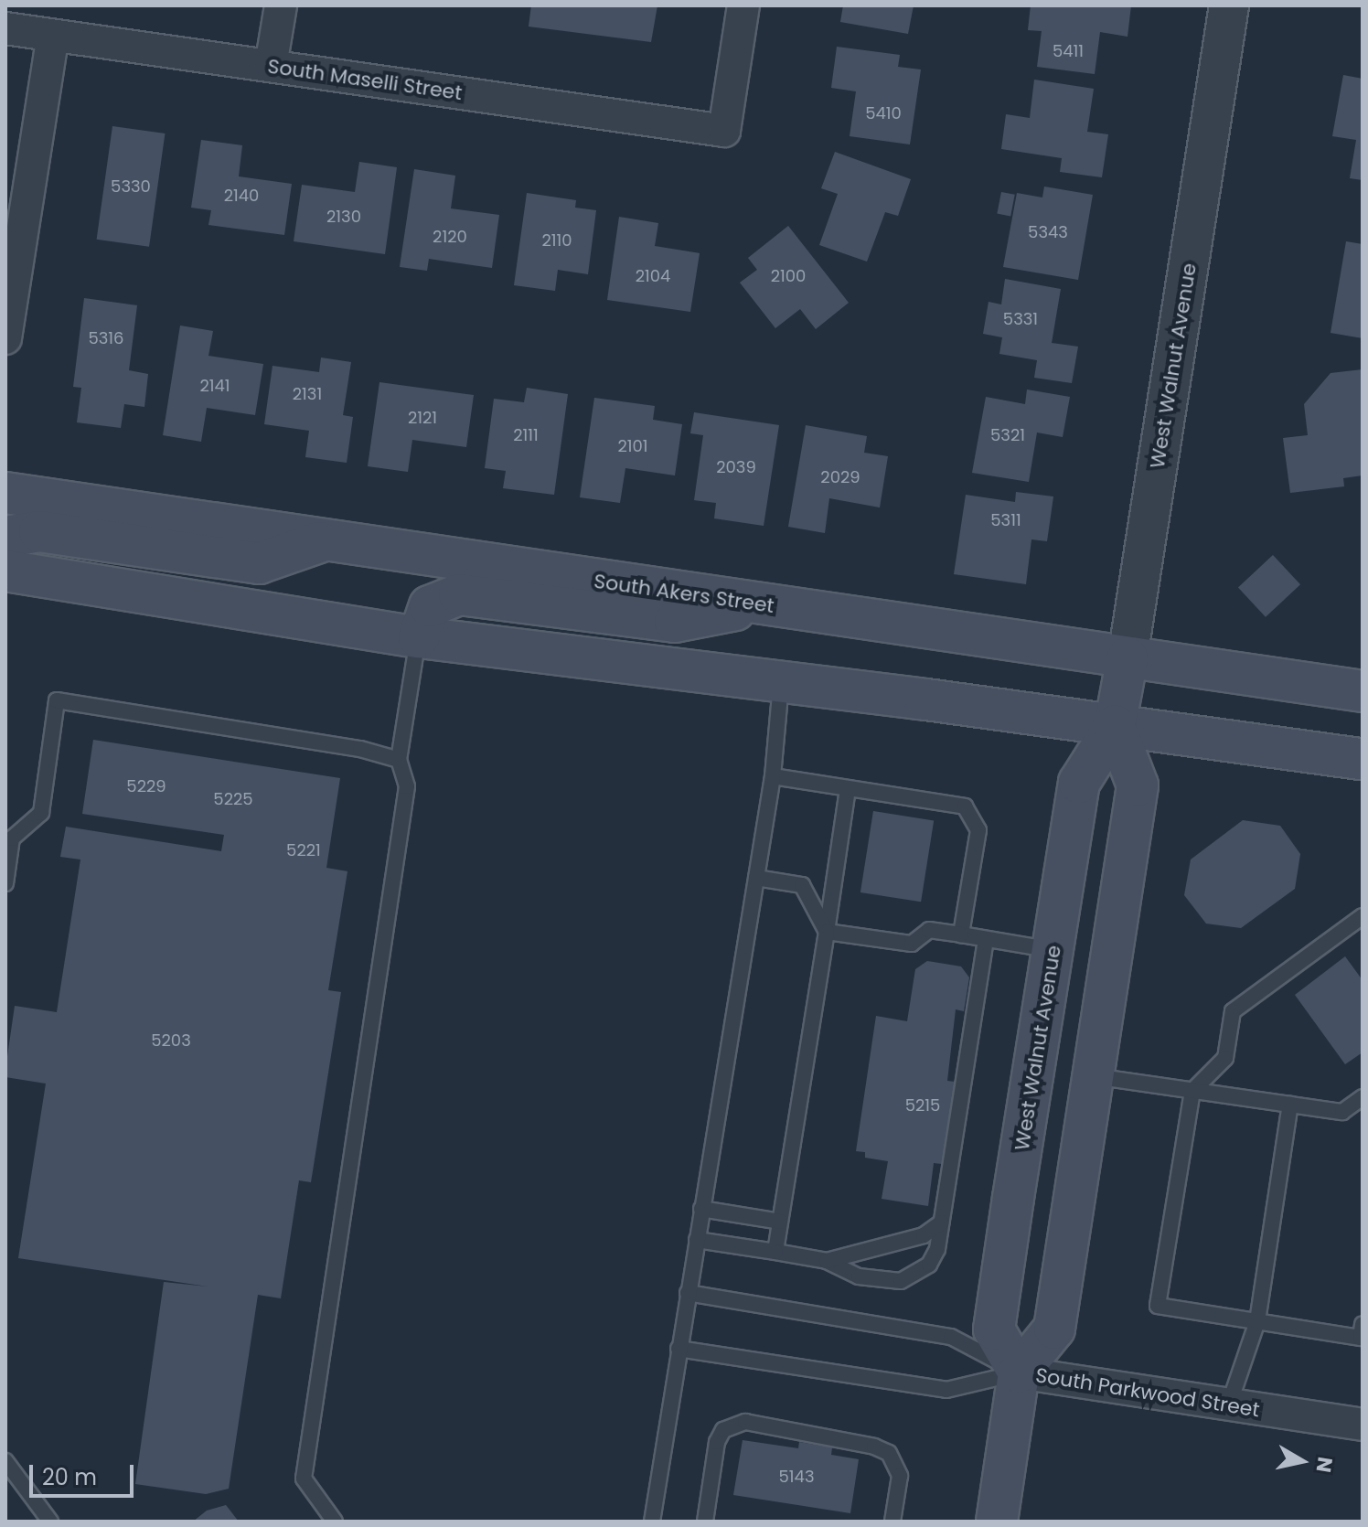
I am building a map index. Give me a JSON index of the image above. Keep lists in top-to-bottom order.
{
  "streets": {
    "main road": ["West Walnut Avenue", "South Akers Street"],
    "street": ["South Maselli Street", "South Parkwood Street"]
  },
  "crossings": [
    ["West Walnut Avenue", "South Akers Street"],
    ["West Walnut Avenue", "South Parkwood Street"]
  ],
  "house_numbers": [
    "5411",
    "5410",
    "5330",
    "2140",
    "2130",
    "5343",
    "2120",
    "2110",
    "2104",
    "2100",
    "5331",
    "5316",
    "2141",
    "2131",
    "2121",
    "2111",
    "5321",
    "2101",
    "2039",
    "2029",
    "5311",
    "5229",
    "5225",
    "5221",
    "5203",
    "5215",
    "5143"
  ],
  "scale_bar": "20 m",
  "north": "right"
}
